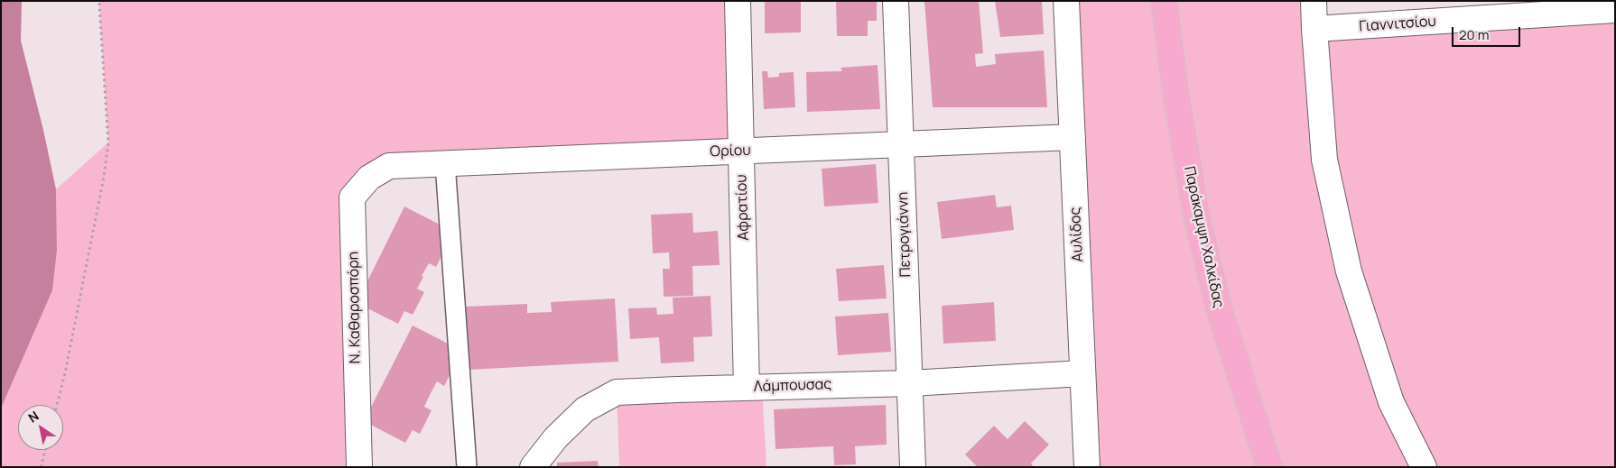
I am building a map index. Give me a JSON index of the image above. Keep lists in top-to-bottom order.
{
  "streets": {
    "main road": ["Παράκαμψη Χαλκίδας"],
    "street": [
      "Γιαννιτσίου",
      "Ορίου",
      "Αφρατίου",
      "Πετρογιάννη",
      "Αυλίδος",
      "Ν. Καθαροσπόρη",
      "Λάμπουσας"
    ]
  },
  "crossings": [
    ["Ορίου", "Αφρατίου"],
    ["Ορίου", "Πετρογιάννη"],
    ["Ορίου", "Αυλίδος"],
    ["Ορίου", "Ν. Καθαροσπόρη"],
    ["Αφρατίου", "Λάμπουσας"],
    ["Πετρογιάννη", "Λάμπουσας"],
    ["Αυλίδος", "Λάμπουσας"]
  ],
  "scale_bar": "20 m",
  "north": "top left"
}
